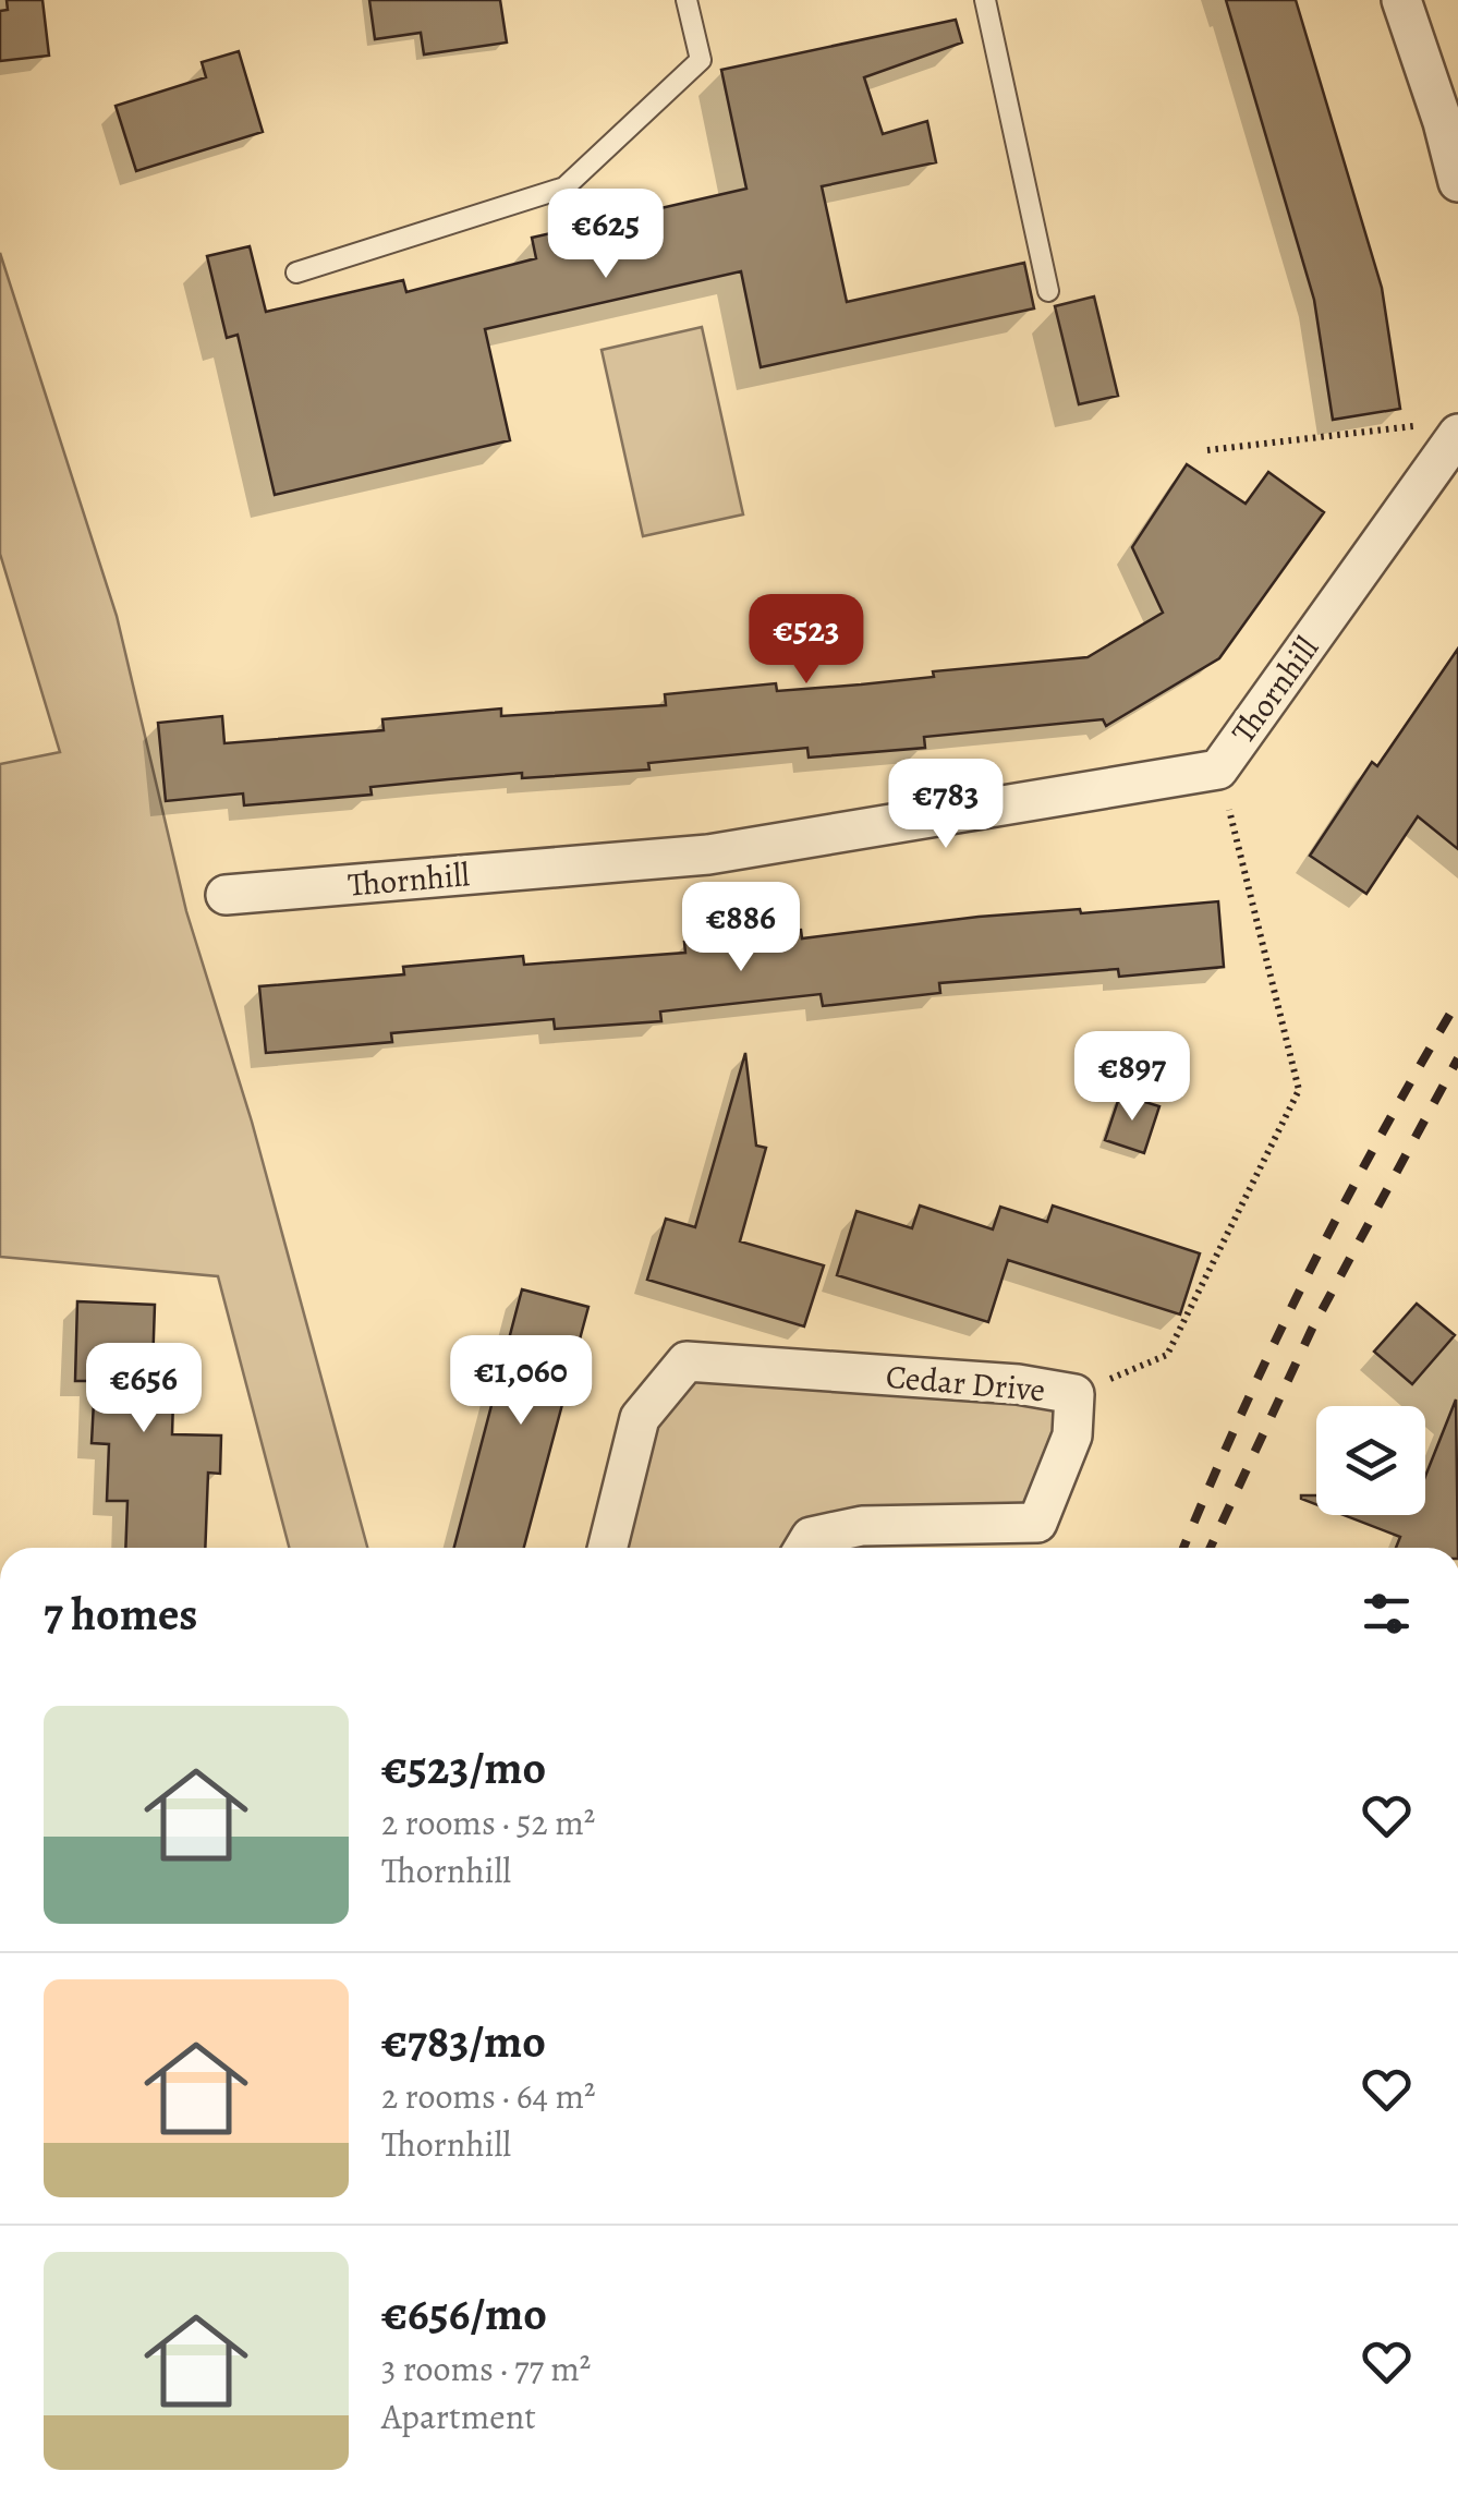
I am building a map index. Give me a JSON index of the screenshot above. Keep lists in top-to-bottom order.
{
  "streets": {
    "street": ["Thornhill", "Cedar Drive"]
  },
  "page": {
    "price": [
      "€625",
      "€523",
      "€783",
      "€886",
      "€897",
      "€1,060",
      "€656"
    ],
    "heading": "7 homes",
    "list": [
      {
        "name": "€523/mo",
        "note": "2 rooms · 52 m² · Thornhill"
      },
      {
        "name": "€783/mo",
        "note": "2 rooms · 64 m² · Thornhill"
      },
      {
        "name": "€656/mo",
        "note": "3 rooms · 77 m² · Apartment"
      }
    ]
  }
}
